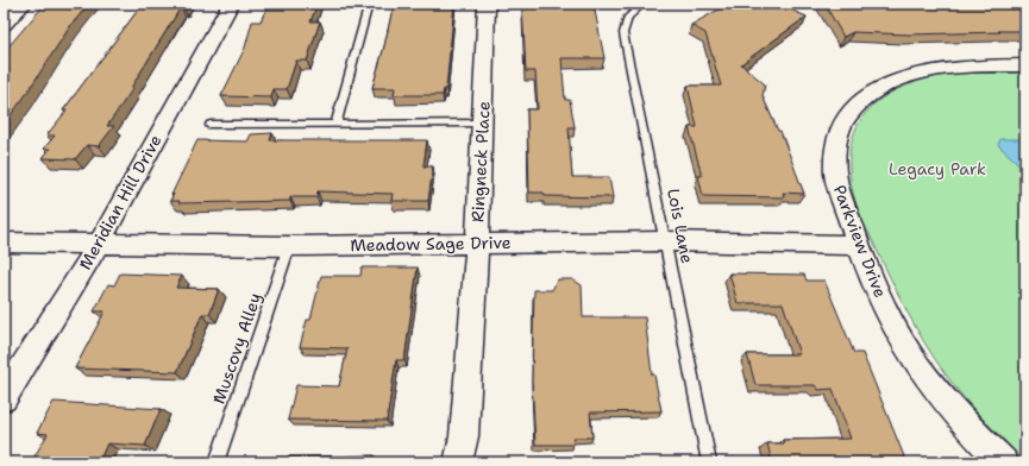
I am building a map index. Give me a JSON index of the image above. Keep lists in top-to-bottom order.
{
  "streets": {
    "street": [
      "Ringneck Place",
      "Meridian Hill Drive",
      "Parkview Drive",
      "Meadow Sage Drive"
    ],
    "lane": ["Lois Lane", "Muscovy Alley"]
  },
  "crossings": [
    ["Ringneck Place", "Meadow Sage Drive"],
    ["Meridian Hill Drive", "Meadow Sage Drive"],
    ["Lois Lane", "Meadow Sage Drive"],
    ["Parkview Drive", "Meadow Sage Drive"],
    ["Meadow Sage Drive", "Muscovy Alley"]
  ],
  "parks": ["Legacy Park"]
}
